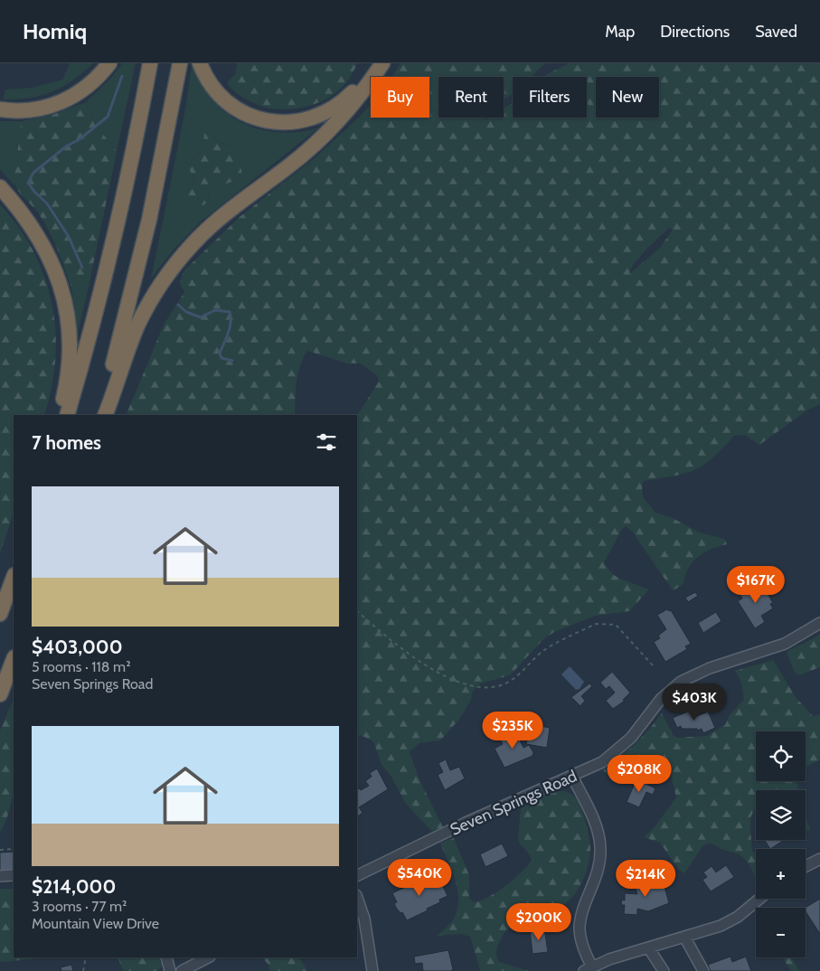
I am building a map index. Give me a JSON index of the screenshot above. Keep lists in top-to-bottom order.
{
  "streets": {
    "street": ["Seven Springs Road"]
  },
  "page": {
    "header": "Homiq",
    "nav": ["Map", "Directions", "Saved"],
    "chip": [
      "Buy",
      "Rent",
      "Filters",
      "New"
    ],
    "heading": "7 homes",
    "list": [
      {
        "name": "$403,000",
        "note": "5 rooms · 118 m² · Seven Springs Road"
      },
      {
        "name": "$214,000",
        "note": "3 rooms · 77 m² · Mountain View Drive"
      }
    ],
    "price": [
      "$167K",
      "$403K",
      "$235K",
      "$208K",
      "$540K",
      "$214K",
      "$200K"
    ],
    "map_buttons": ["+", "−"]
  }
}
